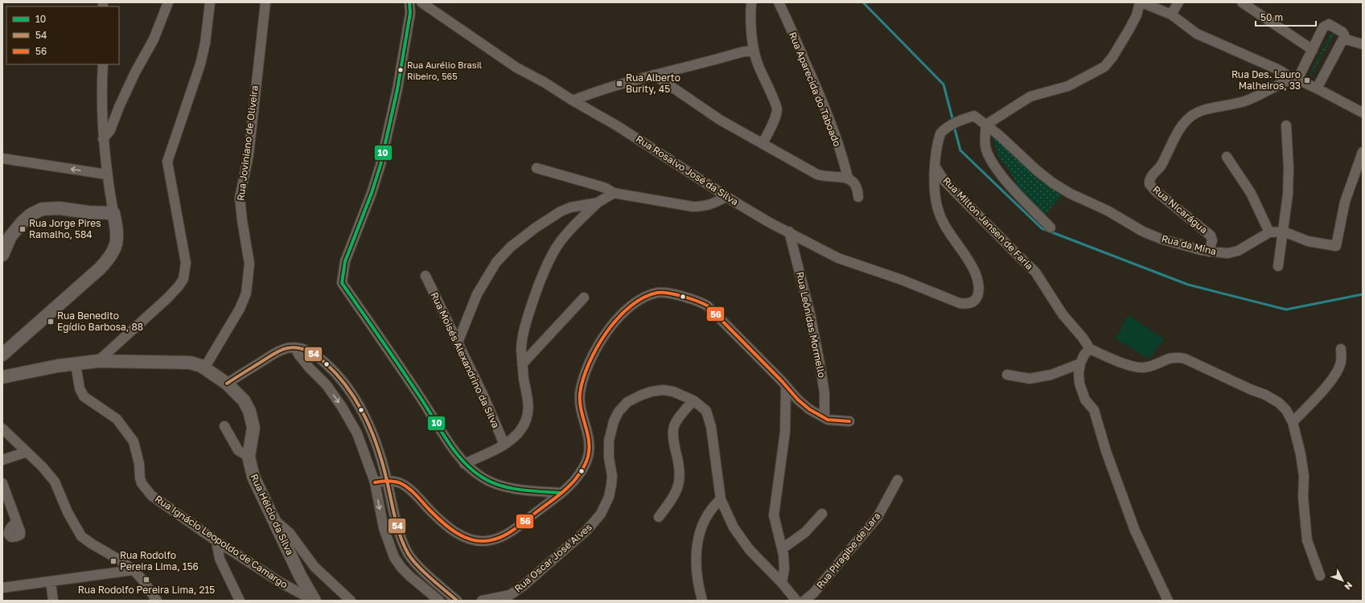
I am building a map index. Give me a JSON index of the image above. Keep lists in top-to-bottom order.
{
  "streets": {
    "street": [
      "Rua Aparecida do Taboado",
      "Rua Joviniano de Oliveira",
      "Rua Rosalvo José da Silva",
      "Rua NIcarágua",
      "Rua Milton Jansen de Faria",
      "Rua da Mina",
      "Rua Leônidas Mormello",
      "Rua Moisés Alexandrino da Silva",
      "Rua Hélcio da Silva",
      "Rua Ignácio Leopoldo de Camargo",
      "Rua Piragibe de Lara",
      "Rua Oscar José Alves"
    ]
  },
  "crossings": [
    ["Rua Joviniano de Oliveira", "Rua Hélcio da Silva"],
    ["Rua Rosalvo José da Silva", "Rua Milton Jansen de Faria"],
    ["Rua Rosalvo José da Silva", "Rua da Mina"],
    ["Rua Rosalvo José da Silva", "Rua Leônidas Mormello"],
    ["Rua NIcarágua", "Rua da Mina"],
    ["Rua Milton Jansen de Faria", "Rua da Mina"],
    ["Rua Hélcio da Silva", "Rua Ignácio Leopoldo de Camargo"]
  ],
  "places": {
    "other": ["Rua Aurélio Brasil Ribeiro, 565"],
    "transit": [
      "Rua Des. Lauro Malheiros, 33",
      "Rua Alberto Burity, 45",
      "Rua Jorge Pires Ramalho, 584",
      "Rua Benedito Egídio Barbosa, 88",
      "Rua Rodolfo Pereira Lima, 156",
      "Rua Rodolfo Pereira Lima, 215"
    ]
  },
  "lines": ["transit line 10", "transit line 56", "transit line 54"],
  "legend": ["10", "54", "56"],
  "scale_bar": "50 m",
  "north": "bottom right"
}
